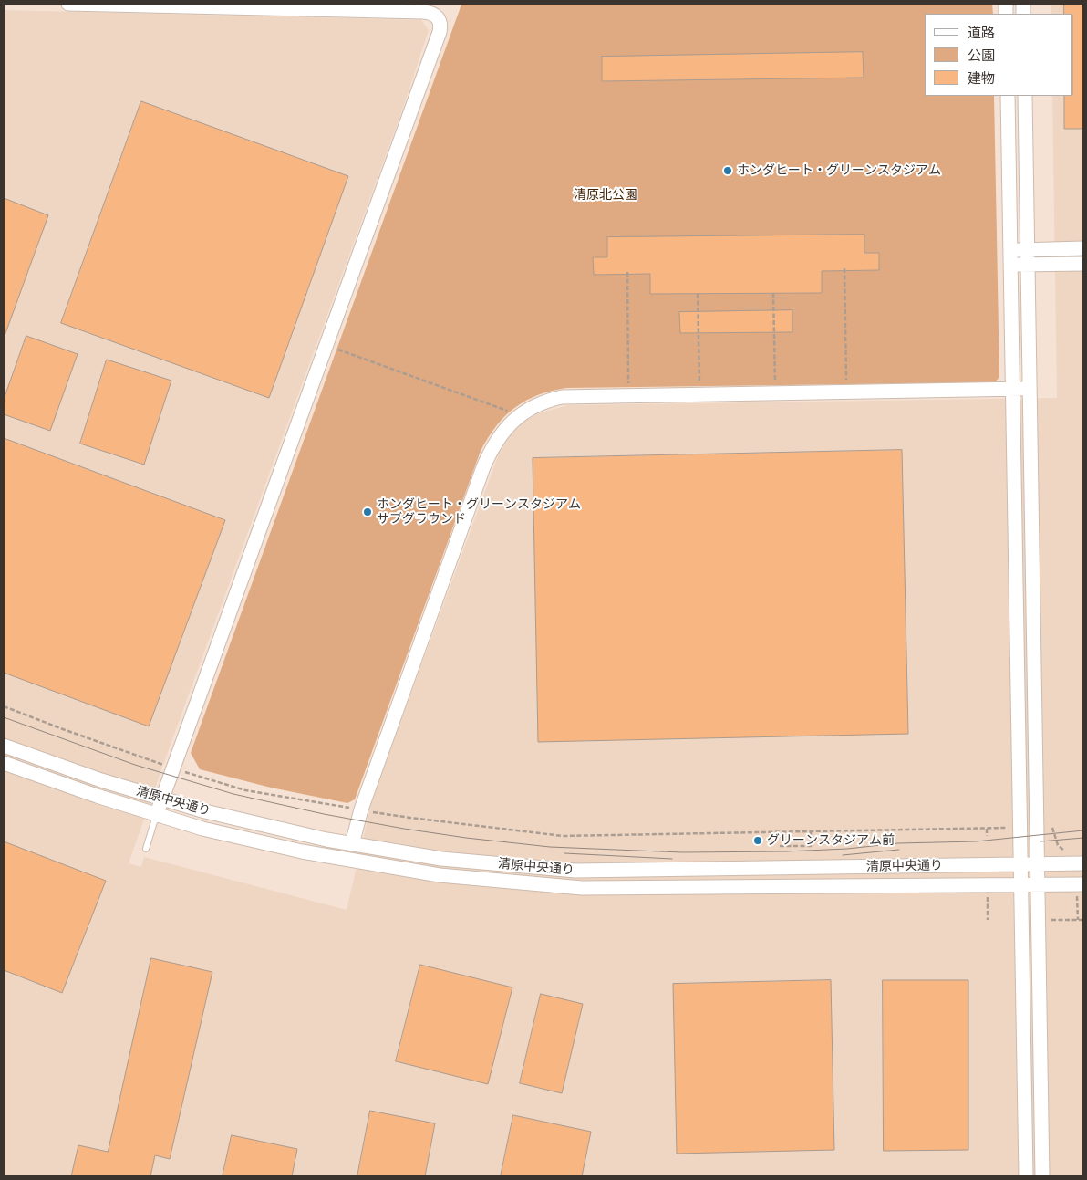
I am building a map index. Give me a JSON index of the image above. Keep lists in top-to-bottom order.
{
  "streets": {
    "street": ["清原中央通り"]
  },
  "parks": ["清原北公園"],
  "places": ["ホンダヒート・グリーンスタジアム", "ホンダヒート・グリーンスタジアム サブグラウンド", "グリーンスタジアム前"],
  "legend": ["道路", "公園", "建物"]
}
